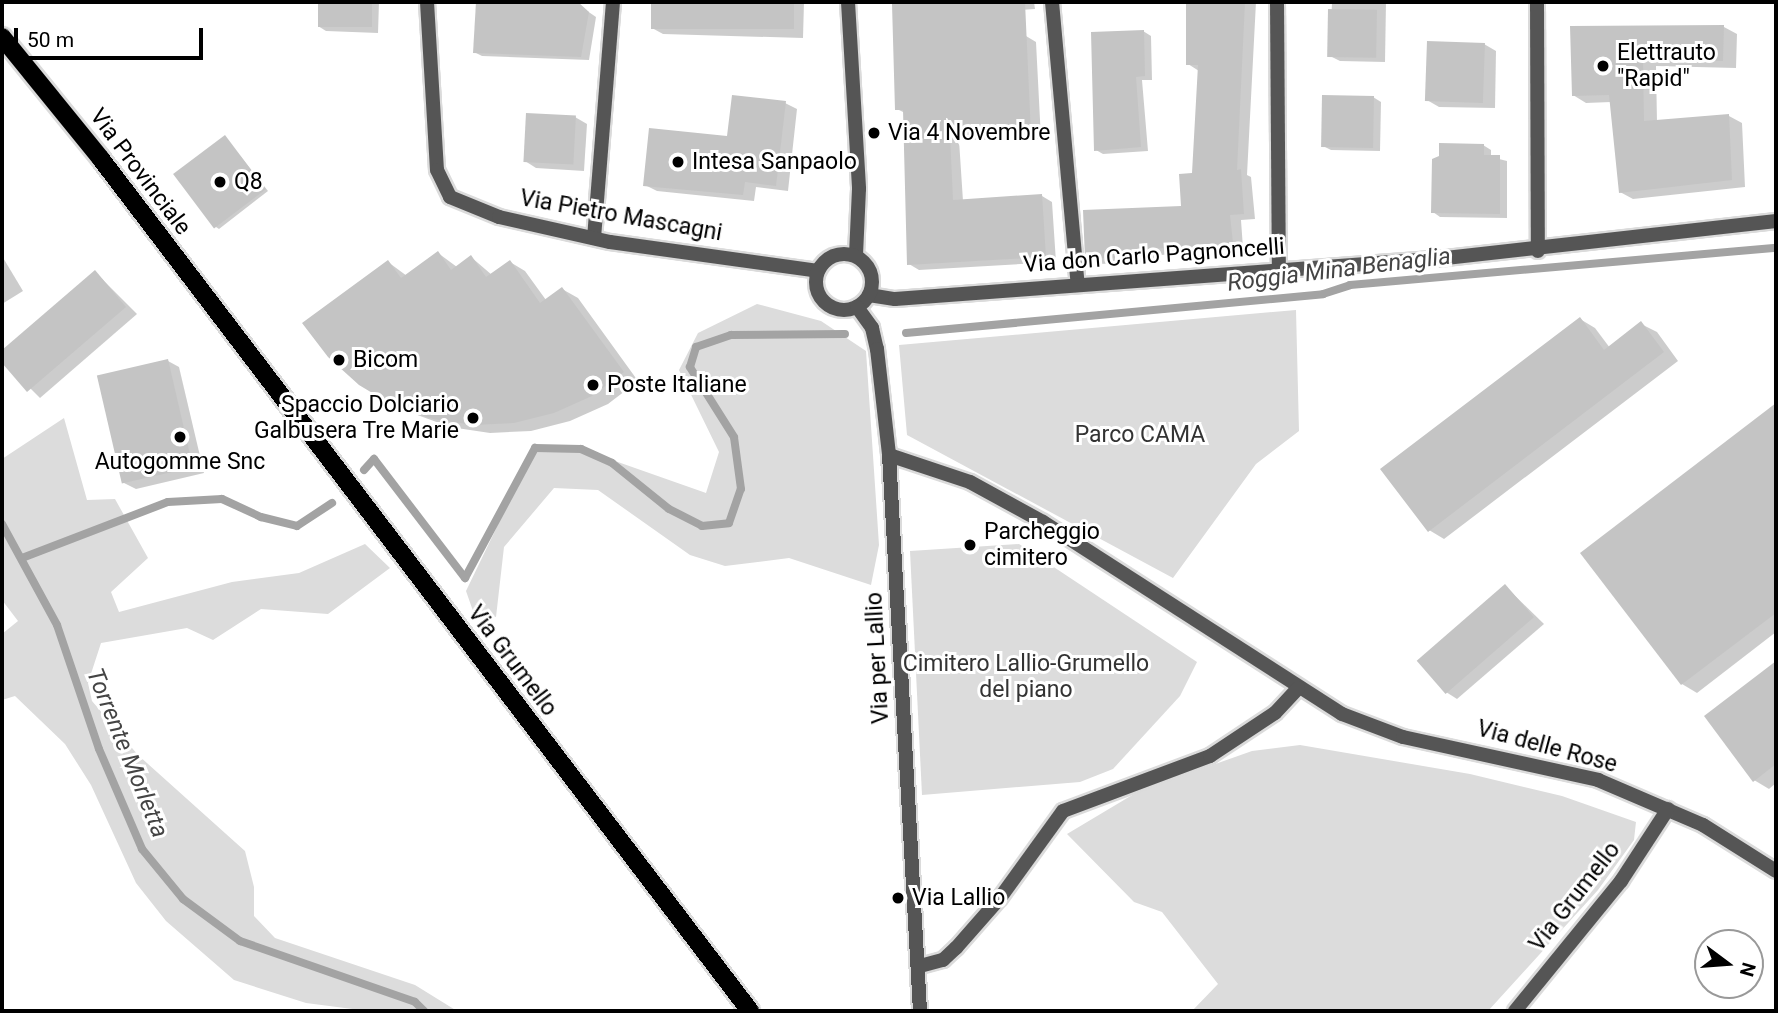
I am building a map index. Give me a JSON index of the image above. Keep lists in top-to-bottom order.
{
  "streets": {
    "main road": ["Via Provinciale", "Via Grumello"],
    "street": [
      "Via Pietro Mascagni",
      "Via don Carlo Pagnoncelli",
      "Via per Lallio",
      "Via delle Rose"
    ]
  },
  "crossings": [
    ["Via Provinciale", "Via Grumello"],
    ["Via Pietro Mascagni", "Via don Carlo Pagnoncelli"],
    ["Via Pietro Mascagni", "Via per Lallio"],
    ["Via don Carlo Pagnoncelli", "Via per Lallio"],
    ["Via per Lallio", "Via delle Rose"],
    ["Via Grumello", "Via delle Rose"]
  ],
  "water": ["Roggia Mina Benaglia", "Torrente Morletta"],
  "parks": ["Parco CAMA", "Cimitero Lallio-Grumello del piano"],
  "places": [
    "Elettrauto \"Rapid\"",
    "Via 4 Novembre",
    "Intesa Sanpaolo",
    "Q8",
    "Bicom",
    "Poste Italiane",
    "Spaccio Dolciario Galbusera Tre Marie",
    "Autogomme Snc",
    "Parcheggio cimitero",
    "Via Lallio"
  ],
  "scale_bar": "50 m",
  "north": "right"
}
